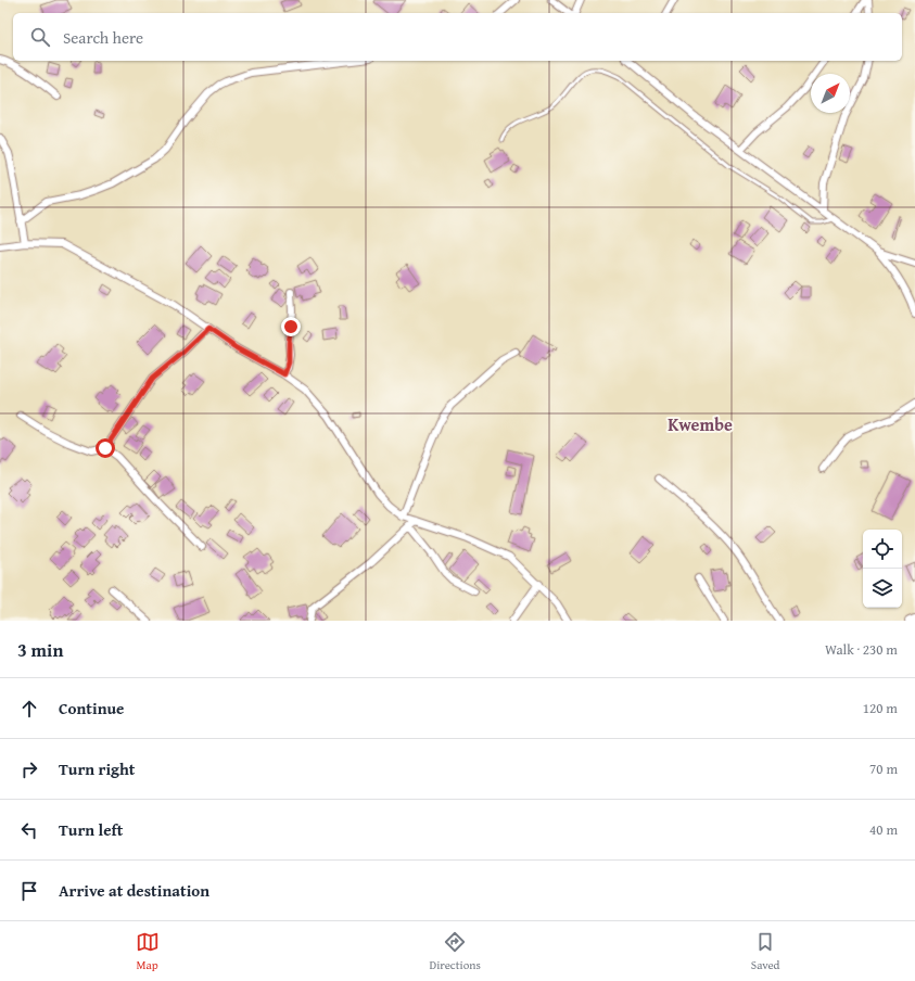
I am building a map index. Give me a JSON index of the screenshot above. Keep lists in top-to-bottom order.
{
  "districts": ["Kwembe"],
  "north": "top right",
  "page": {
    "search": "Search here",
    "heading": ["3 min", "Walk · 230 m"],
    "list": [
      ["Continue", "120 m"],
      ["Turn right", "70 m"],
      ["Turn left", "40 m"],
      "Arrive at destination"
    ],
    "nav": ["Map", "Directions", "Saved"]
  }
}
